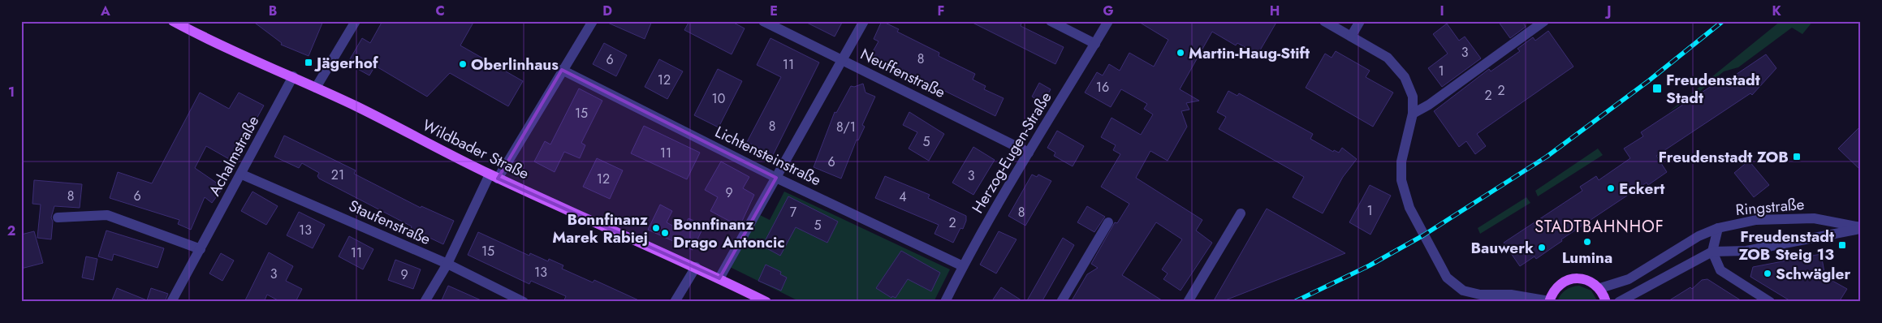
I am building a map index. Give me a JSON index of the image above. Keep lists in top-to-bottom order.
{
  "streets": {
    "main road": ["Wildbader Straße"],
    "street": [
      "Neuffenstraße",
      "Herzog-Eugen-Straße",
      "Achalmstraße",
      "Lichtensteinstraße",
      "Ringstraße",
      "Staufenstraße"
    ]
  },
  "crossings": [
    ["Neuffenstraße", "Herzog-Eugen-Straße"],
    ["Wildbader Straße", "Achalmstraße"],
    ["Herzog-Eugen-Straße", "Lichtensteinstraße"],
    ["Achalmstraße", "Staufenstraße"]
  ],
  "districts": ["STADTBAHNHOF"],
  "places": {
    "other": [
      "Martin-Haug-Stift",
      "Oberlinhaus",
      "Eckert",
      "Bonnfinanz Marek Rabiej",
      "Bonnfinanz Drago Antoncic",
      "Lumina",
      "Bauwerk",
      "Schwägler"
    ],
    "transit": [
      "Jägerhof",
      "Freudenstadt Stadt",
      "Freudenstadt ZOB",
      "Freudenstadt ZOB Steig 13"
    ]
  },
  "house_numbers": [
    "3",
    "8",
    "6",
    "11",
    "1",
    "12",
    "16",
    "2",
    "2",
    "10",
    "15",
    "8",
    "8/1",
    "5",
    "11",
    "6",
    "21",
    "3",
    "12",
    "9",
    "8",
    "6",
    "4",
    "1",
    "7",
    "8",
    "2",
    "5",
    "13",
    "15",
    "11",
    "13",
    "3",
    "9"
  ],
  "grid": {
    "columns": [
      "A",
      "B",
      "C",
      "D",
      "E",
      "F",
      "G",
      "H",
      "I",
      "J",
      "K"
    ],
    "rows": ["1", "2"]
  }
}
